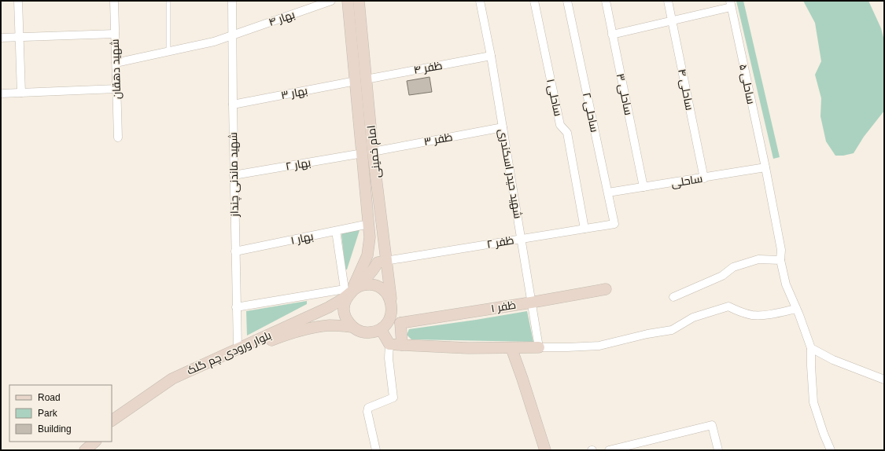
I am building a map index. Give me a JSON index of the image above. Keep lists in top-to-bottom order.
{
  "streets": {
    "street": [
      "بهار ۴",
      "ظفر ۴",
      "شهید دهقان",
      "ساحلی ۵",
      "ساحلی ۴",
      "بهار ۳",
      "ساحلی ۳",
      "ساحلی ۱",
      "ساحلی ۲",
      "ظفر ۳",
      "امام خمینی",
      "بهار ۲",
      "شهید حیدر اسکندری",
      "شهید ماندنی چنداز",
      "ساحلی",
      "بهار ۱",
      "ظفر ۲",
      "ظفر ۱",
      "بلوار ورودی چم گلک"
    ]
  },
  "crossings": [
    ["بهار ۴", "شهید دهقان"],
    ["بهار ۴", "شهید ماندنی چنداز"],
    ["ظفر ۴", "بهار ۳"],
    ["ظفر ۴", "امام خمینی"],
    ["ظفر ۴", "شهید حیدر اسکندری"],
    ["ساحلی ۵", "ساحلی"],
    ["ساحلی ۴", "ساحلی"],
    ["بهار ۳", "امام خمینی"],
    ["بهار ۳", "شهید ماندنی چنداز"],
    ["ساحلی ۳", "ساحلی"],
    ["ساحلی ۱", "ظفر ۲"],
    ["ساحلی ۲", "ساحلی"],
    ["ساحلی ۲", "ظفر ۲"],
    ["ظفر ۳", "امام خمینی"],
    ["ظفر ۳", "بهار ۲"],
    ["ظفر ۳", "شهید حیدر اسکندری"],
    ["امام خمینی", "بهار ۲"],
    ["امام خمینی", "بهار ۱"],
    ["امام خمینی", "ظفر ۲"],
    ["امام خمینی", "بلوار ورودی چم گلک"],
    ["بهار ۲", "شهید ماندنی چنداز"],
    ["شهید حیدر اسکندری", "ظفر ۲"],
    ["شهید حیدر اسکندری", "ظفر ۱"],
    ["شهید ماندنی چنداز", "بهار ۱"],
    ["شهید ماندنی چنداز", "بلوار ورودی چم گلک"]
  ],
  "legend": ["Road", "Park", "Building"]
}
